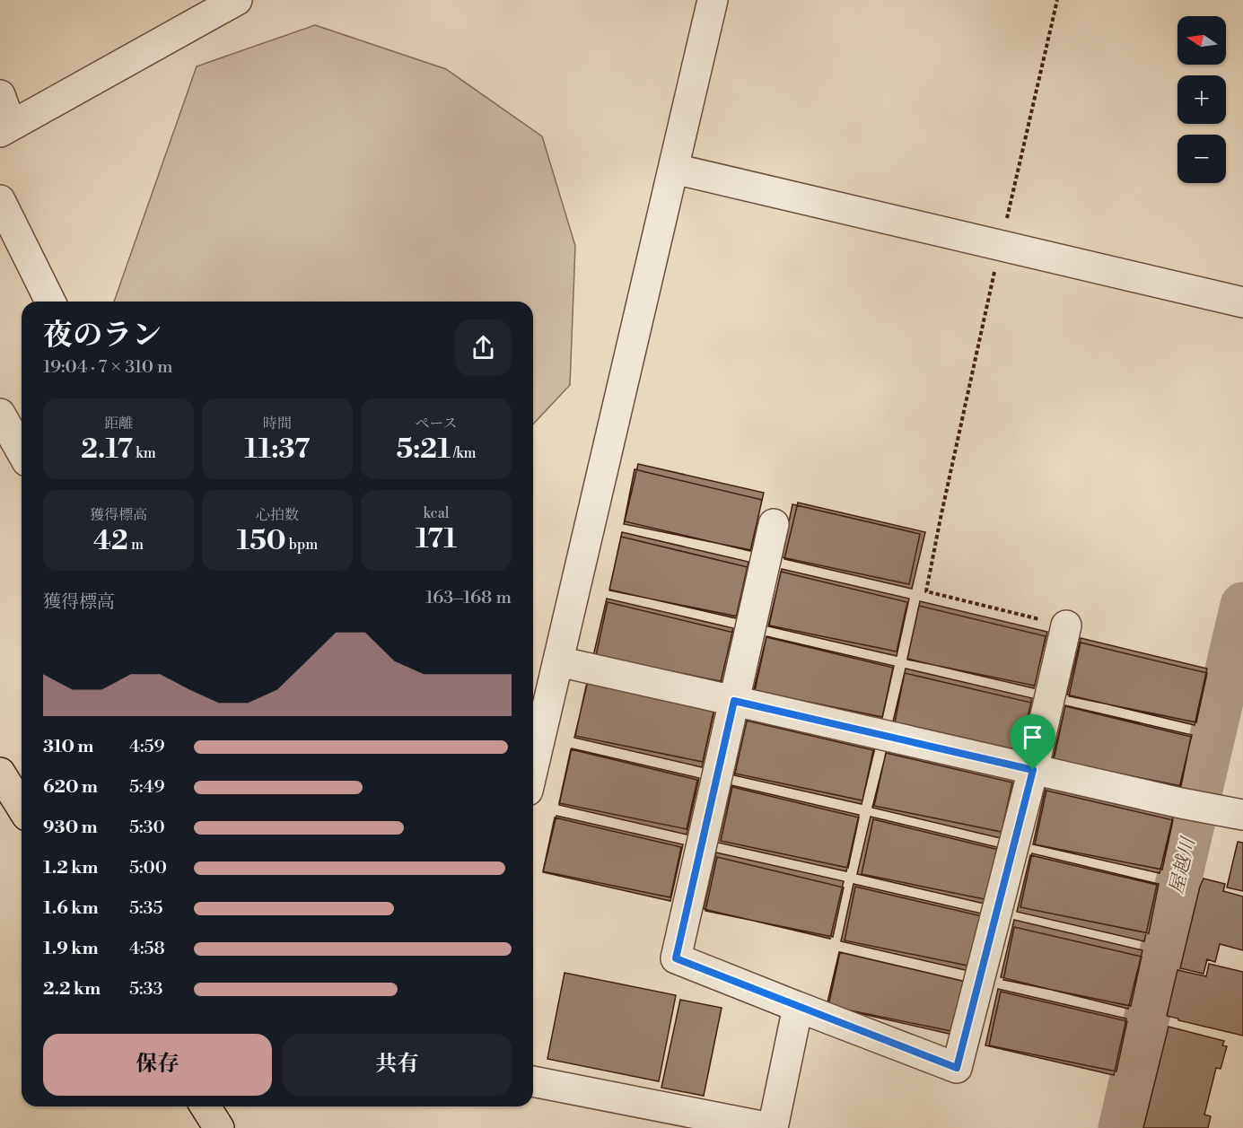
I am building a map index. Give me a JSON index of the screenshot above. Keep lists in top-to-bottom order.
{
  "water": ["屋越川"],
  "north": "left",
  "page": {
    "map_buttons": ["+", "−"],
    "heading": ["夜のラン", "19:04 · 7 × 310 m"],
    "stats": [
      ["距離", "2.17 km"],
      ["時間", "11:37"],
      ["ペース", "5:21 /km"],
      ["獲得標高", "42 m"],
      ["心拍数", "150 bpm"],
      ["kcal", "171"]
    ],
    "chart": ["獲得標高", "163–168 m"],
    "list": [
      {
        "name": "310 m",
        "note": "4:59"
      },
      {
        "name": "620 m",
        "note": "5:49"
      },
      {
        "name": "930 m",
        "note": "5:30"
      },
      {
        "name": "1.2 km",
        "note": "5:00"
      },
      {
        "name": "1.6 km",
        "note": "5:35"
      },
      {
        "name": "1.9 km",
        "note": "4:58"
      },
      {
        "name": "2.2 km",
        "note": "5:33"
      }
    ],
    "buttons": ["保存", "共有"]
  }
}
